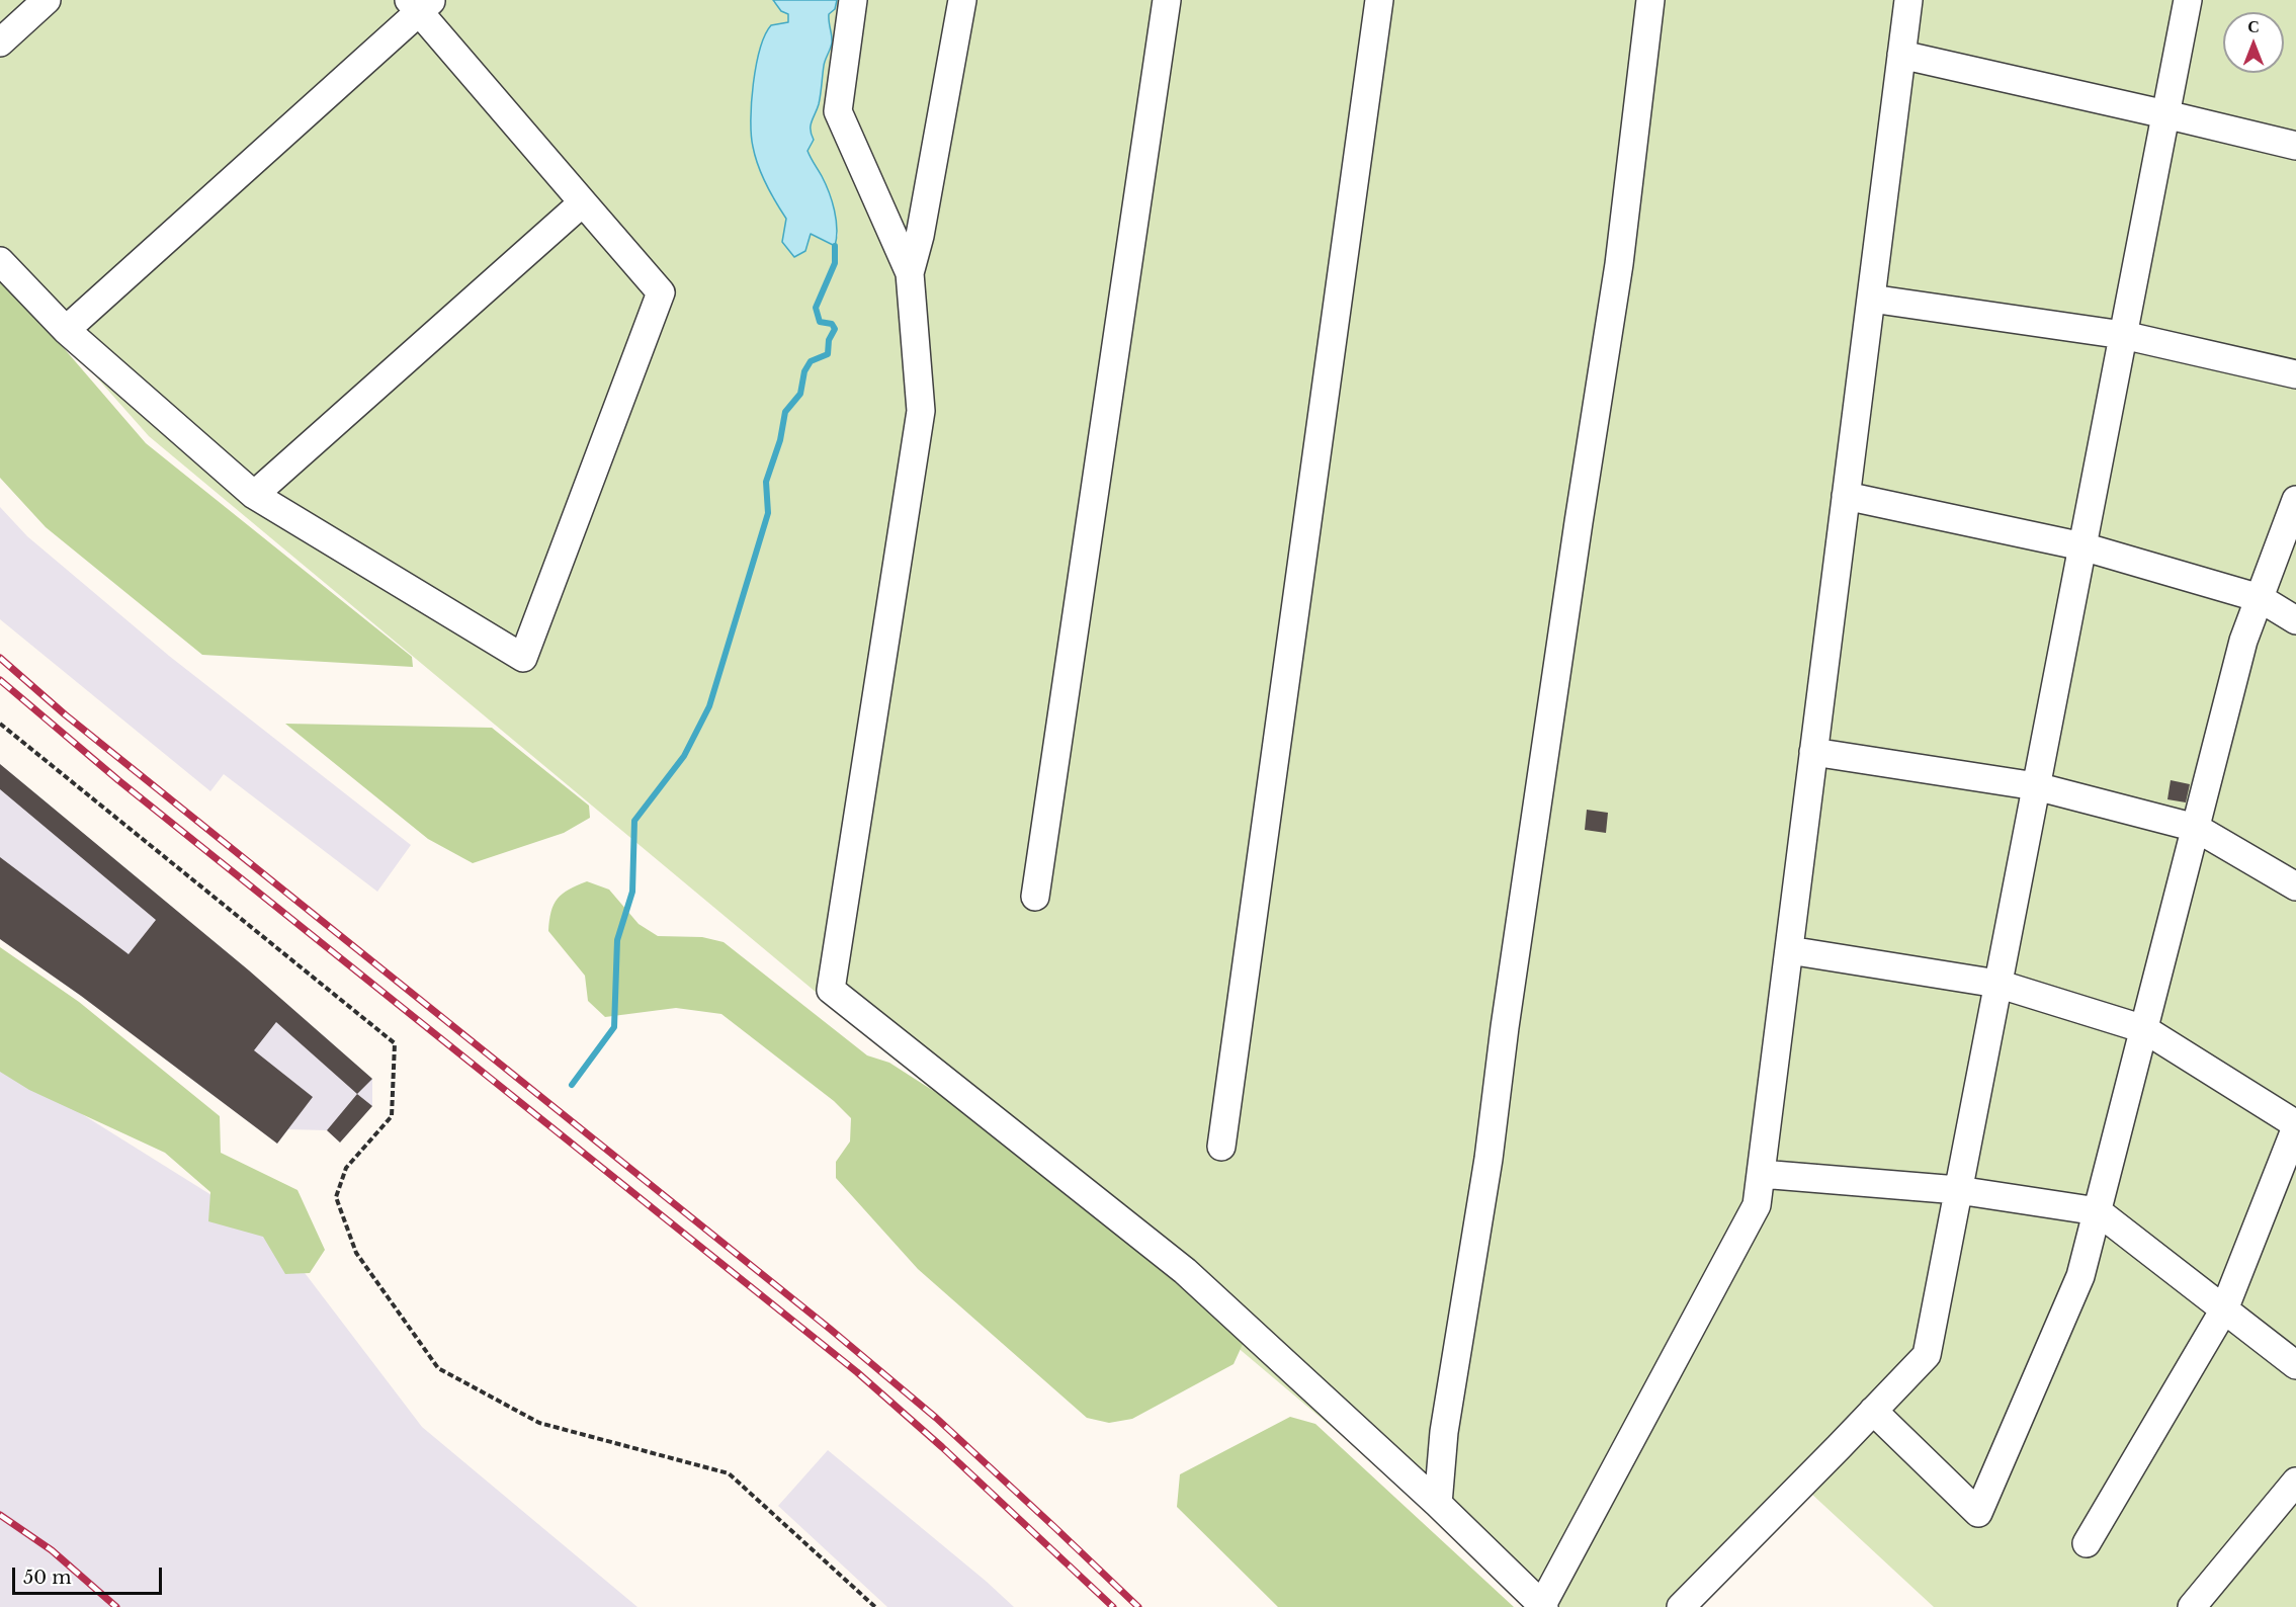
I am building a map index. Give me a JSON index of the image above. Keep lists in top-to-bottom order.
{
  "scale_bar": "50 m",
  "north": "top"
}
